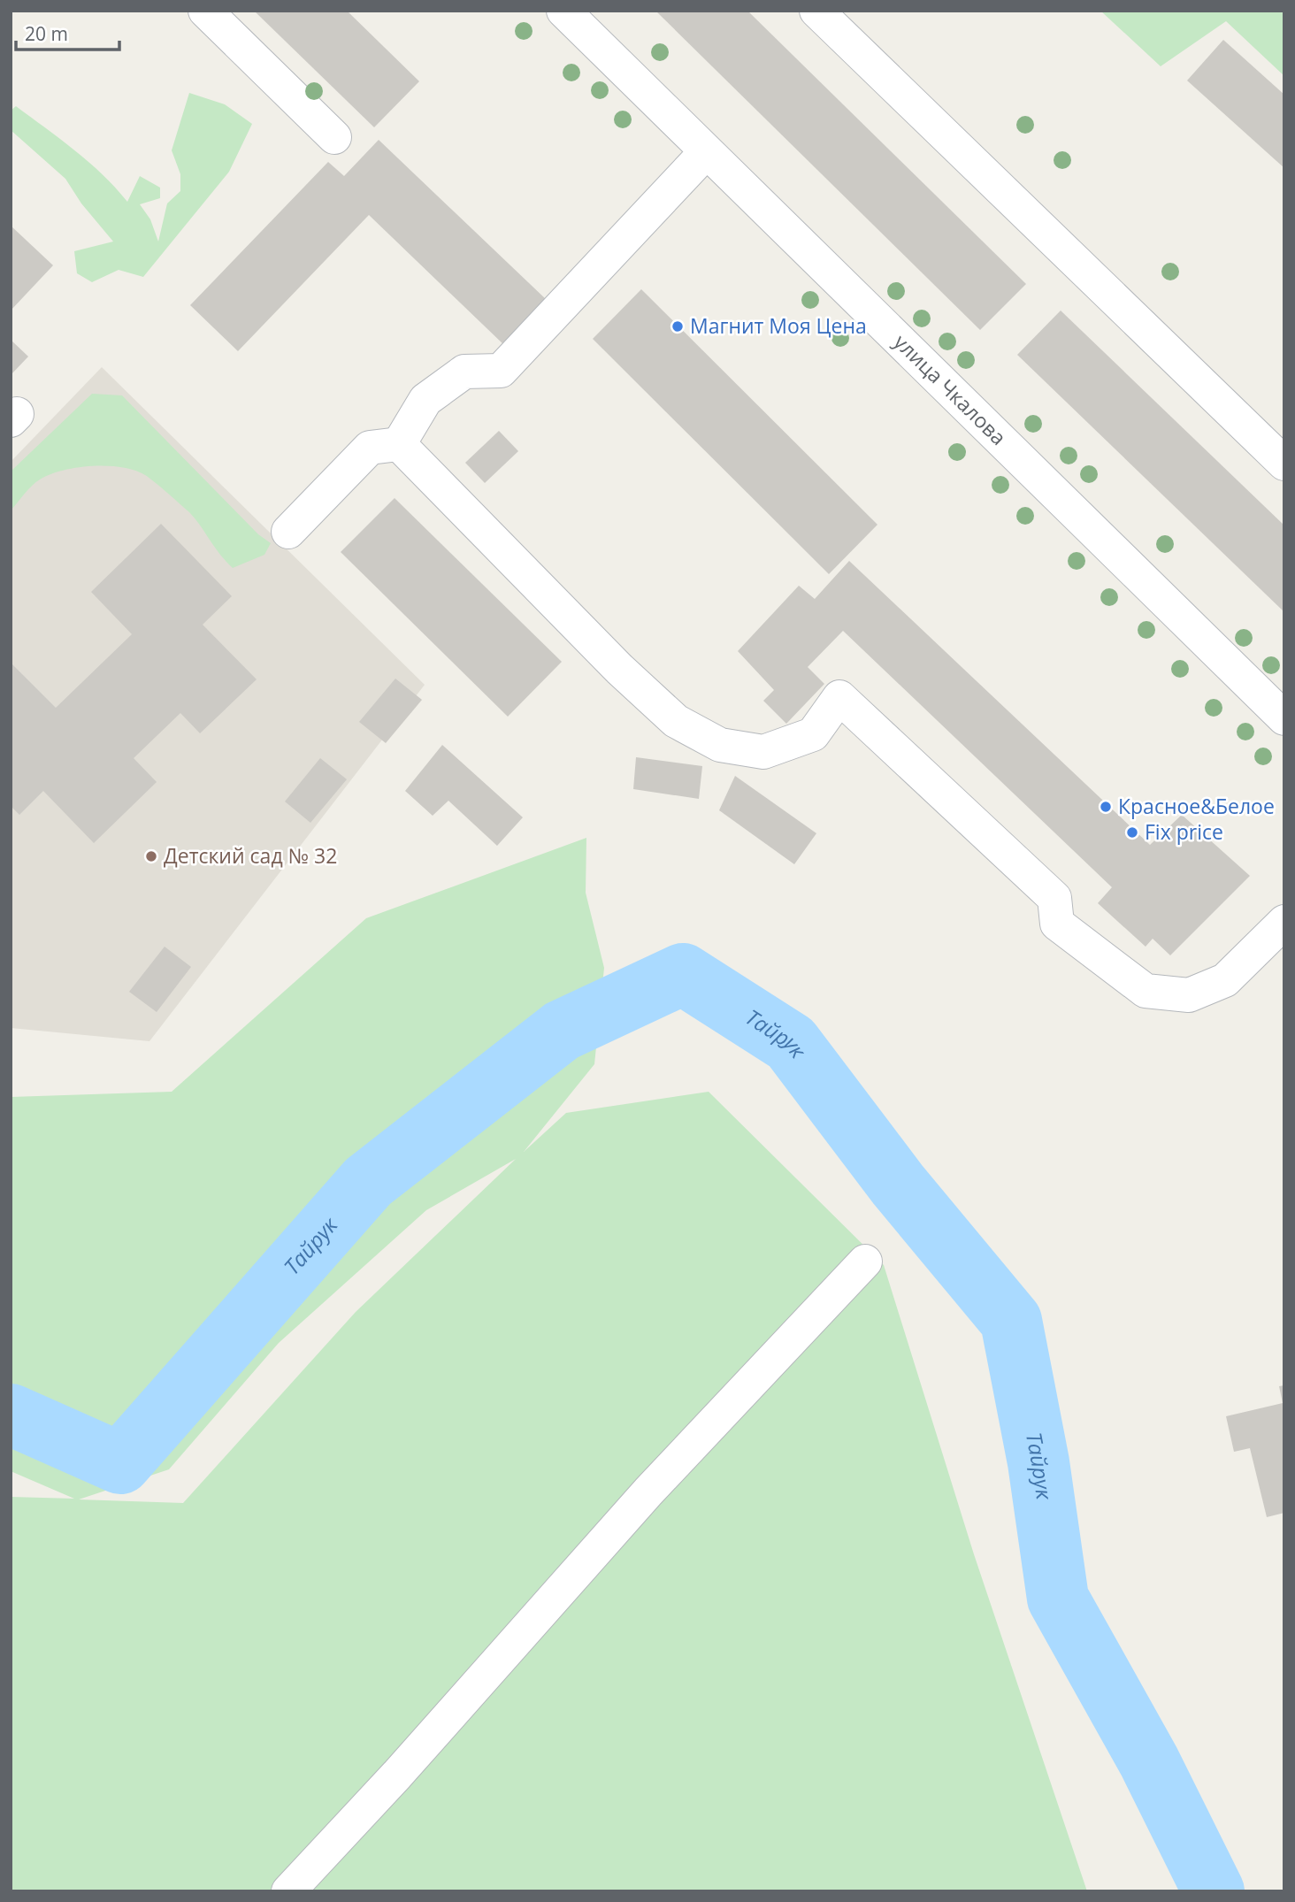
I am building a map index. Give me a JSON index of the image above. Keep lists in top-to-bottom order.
{
  "streets": {
    "street": ["улица Чкалова"]
  },
  "water": ["Тайрук"],
  "places": [
    "Магнит Моя Цена",
    "Красное&Белое",
    "Fix price",
    "Детский сад № 32"
  ],
  "scale_bar": "20 m"
}
